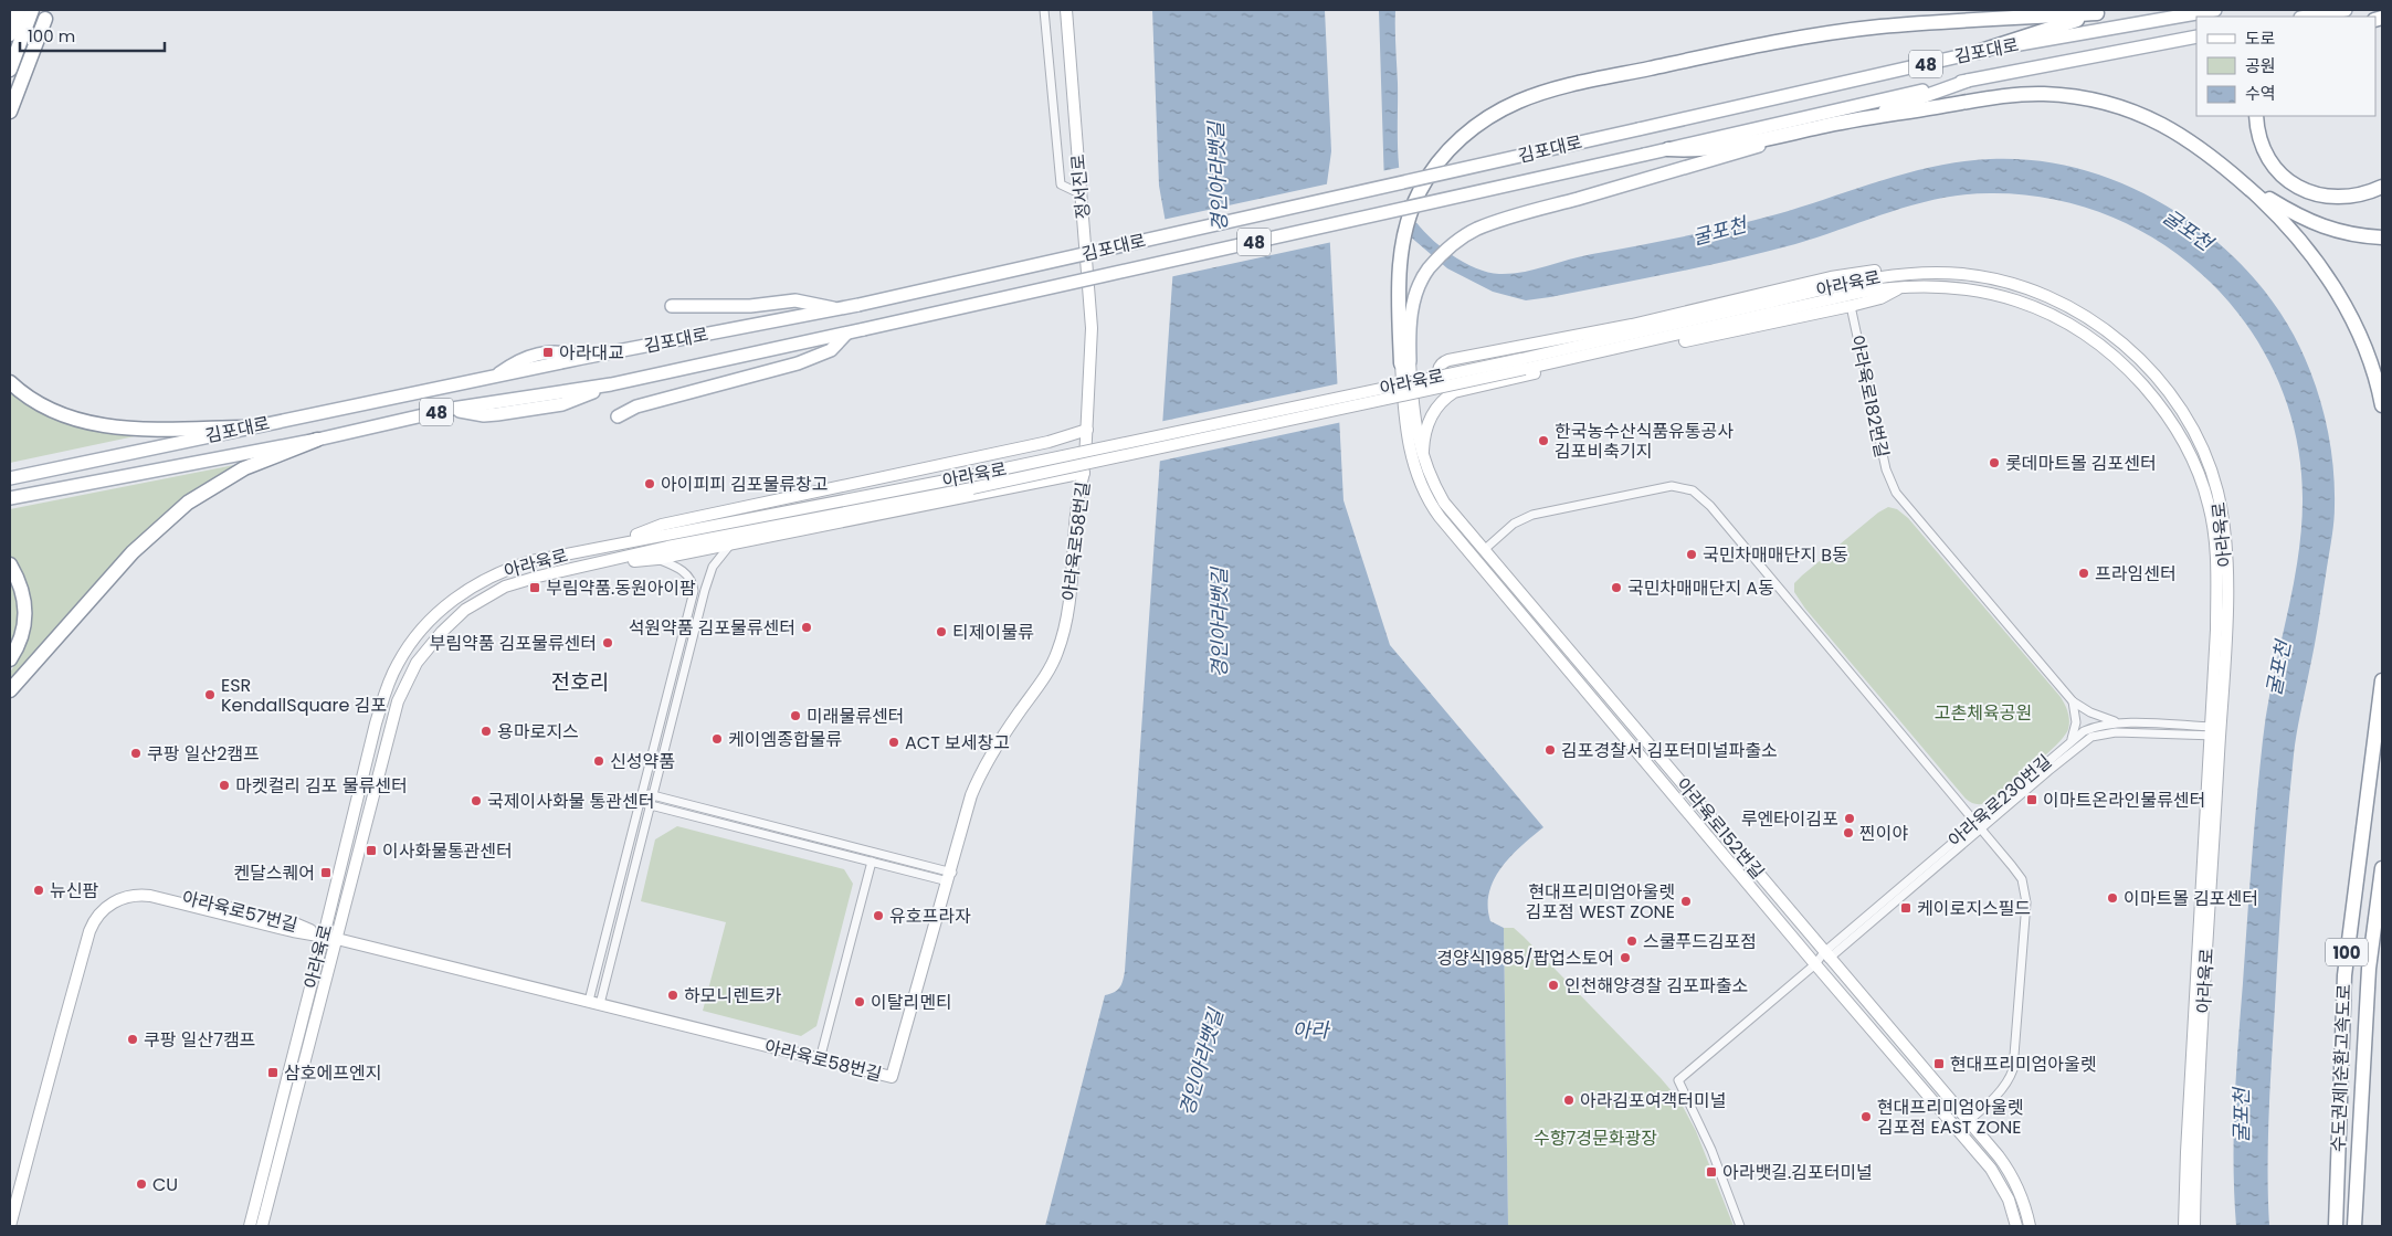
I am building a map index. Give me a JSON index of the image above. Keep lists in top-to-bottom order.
{
  "streets": {
    "highway": ["100", "수도권제1순환고속도로"],
    "main road": ["김포대로", "48"],
    "street": [
      "정서진로",
      "아라육로",
      "아라육로182번길",
      "아라육로58번길",
      "아라육로230번길",
      "아라육로152번길",
      "아라육로57번길"
    ]
  },
  "crossings": [
    ["정서진로", "아라육로58번길"],
    ["아라육로", "아라육로58번길"],
    ["아라육로", "아라육로230번길"],
    ["아라육로", "아라육로57번길"],
    ["아라육로58번길", "아라육로57번길"],
    ["아라육로230번길", "아라육로152번길"]
  ],
  "districts": ["전호리"],
  "water": ["경인아라뱃길", "굴포천", "아라"],
  "parks": ["고촌체육공원", "수향7경문화광장"],
  "places": {
    "transit": [
      "아라대교",
      "부림약품.동원아이팜",
      "이마트온라인물류센터",
      "이사화물통관센터",
      "켄달스퀘어",
      "케이로지스필드",
      "현대프리미엄아울렛",
      "삼호에프엔지",
      "아라뱃길.김포터미널"
    ],
    "other": [
      "한국농수산식품유통공사 김포비축기지",
      "롯데마트몰 김포센터",
      "아이피피 김포물류창고",
      "국민차매매단지 B동",
      "프라임센터",
      "국민차매매단지 A동",
      "석원약품 김포물류센터",
      "티제이물류",
      "부림약품 김포물류센터",
      "ESR KendallSquare 김포",
      "미래물류센터",
      "용마로지스",
      "케이엠종합물류",
      "ACT 보세창고",
      "김포경찰서 김포터미널파출소",
      "쿠팡 일산2캠프",
      "신성약품",
      "마켓컬리 김포 물류센터",
      "국제이사화물 통관센터",
      "루엔타이김포",
      "찐이야",
      "뉴신팜",
      "이마트몰 김포센터",
      "현대프리미엄아울렛 김포점 WEST ZONE",
      "유호프라자",
      "스쿨푸드김포점",
      "경양식1985/팝업스토어",
      "인천해양경찰 김포파출소",
      "하모니렌트카",
      "이탈리멘티",
      "쿠팡 일산7캠프",
      "아라김포여객터미널",
      "현대프리미엄아울렛 김포점 EAST ZONE",
      "CU"
    ]
  },
  "legend": ["도로", "공원", "수역"],
  "scale_bar": "100 m"
}
